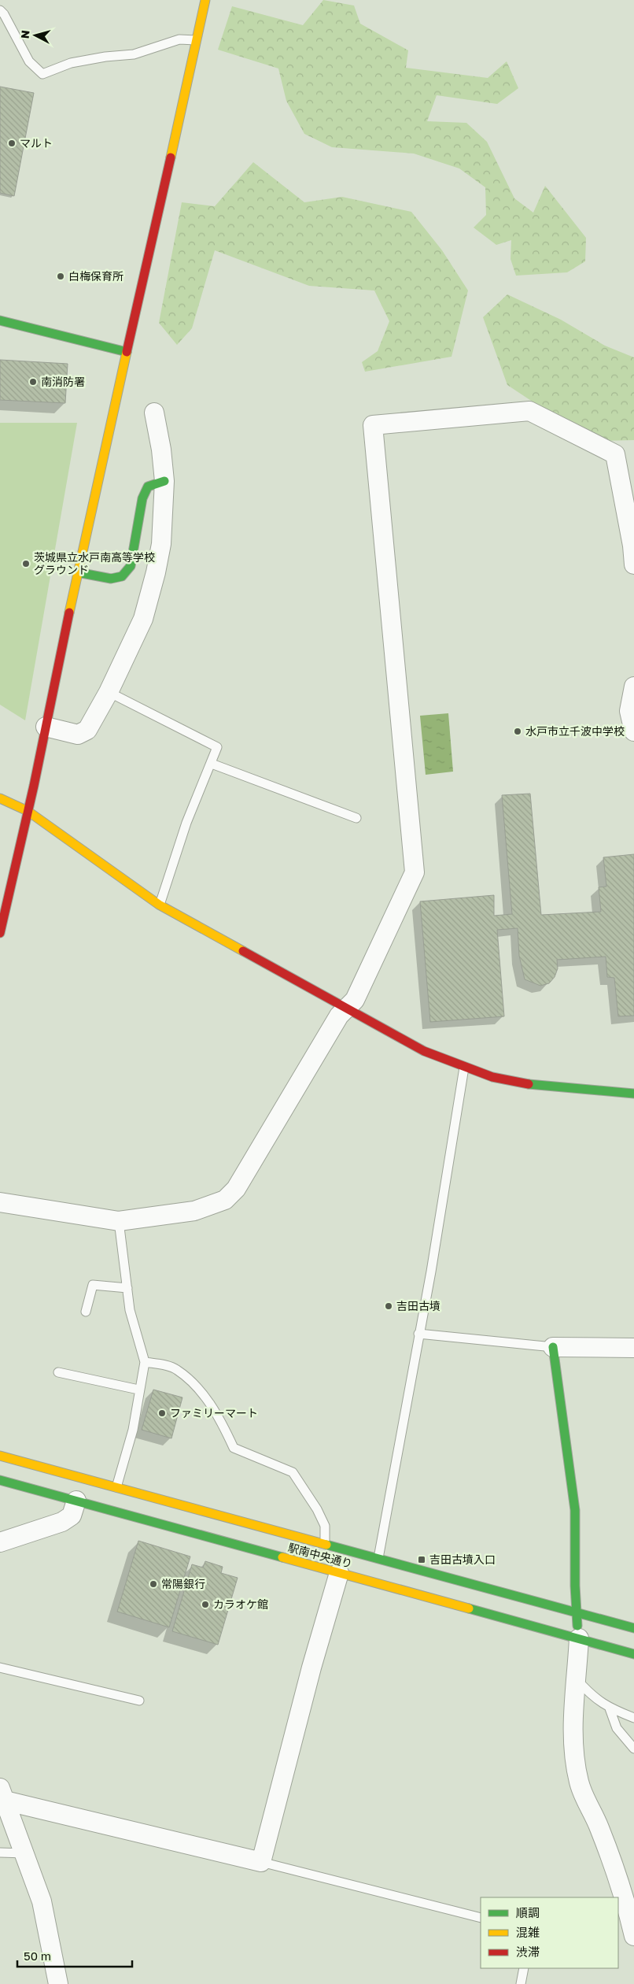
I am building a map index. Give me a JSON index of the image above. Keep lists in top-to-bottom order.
{
  "streets": {
    "street": ["駅南中央通り"]
  },
  "places": {
    "other": [
      "マルト",
      "白梅保育所",
      "南消防署",
      "茨城県立水戸南高等学校 グラウンド",
      "水戸市立千波中学校",
      "吉田古墳",
      "ファミリーマート",
      "常陽銀行",
      "カラオケ館"
    ],
    "transit": ["吉田古墳入口"]
  },
  "legend": ["順調", "混雑", "渋滞"],
  "scale_bar": "50 m",
  "north": "left"
}
